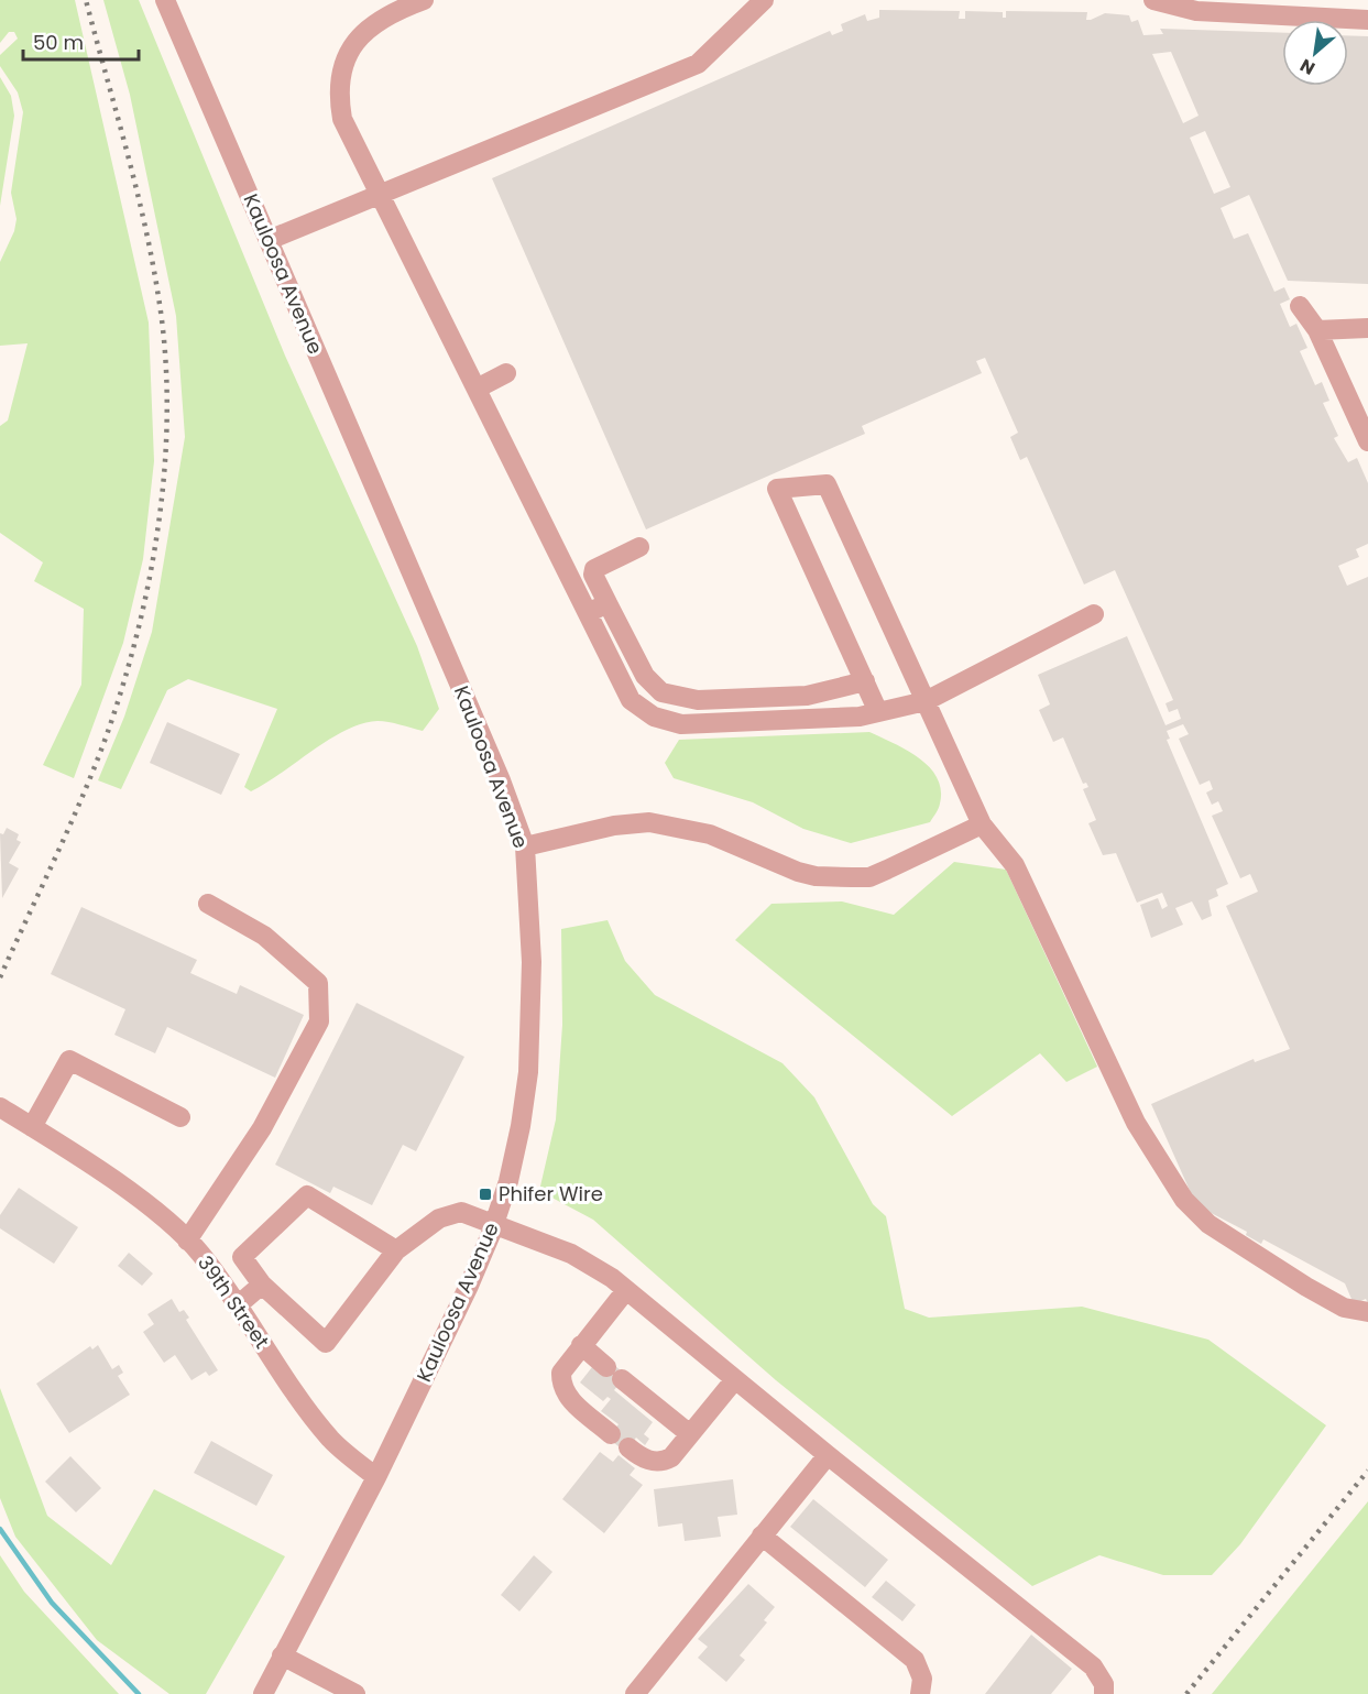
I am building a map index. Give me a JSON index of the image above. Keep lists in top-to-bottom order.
{
  "streets": {
    "street": ["Kauloosa Avenue", "39th Street"]
  },
  "crossings": [
    ["Kauloosa Avenue", "39th Street"]
  ],
  "places": {
    "transit": ["Phifer Wire"]
  },
  "scale_bar": "50 m",
  "north": "bottom left"
}
